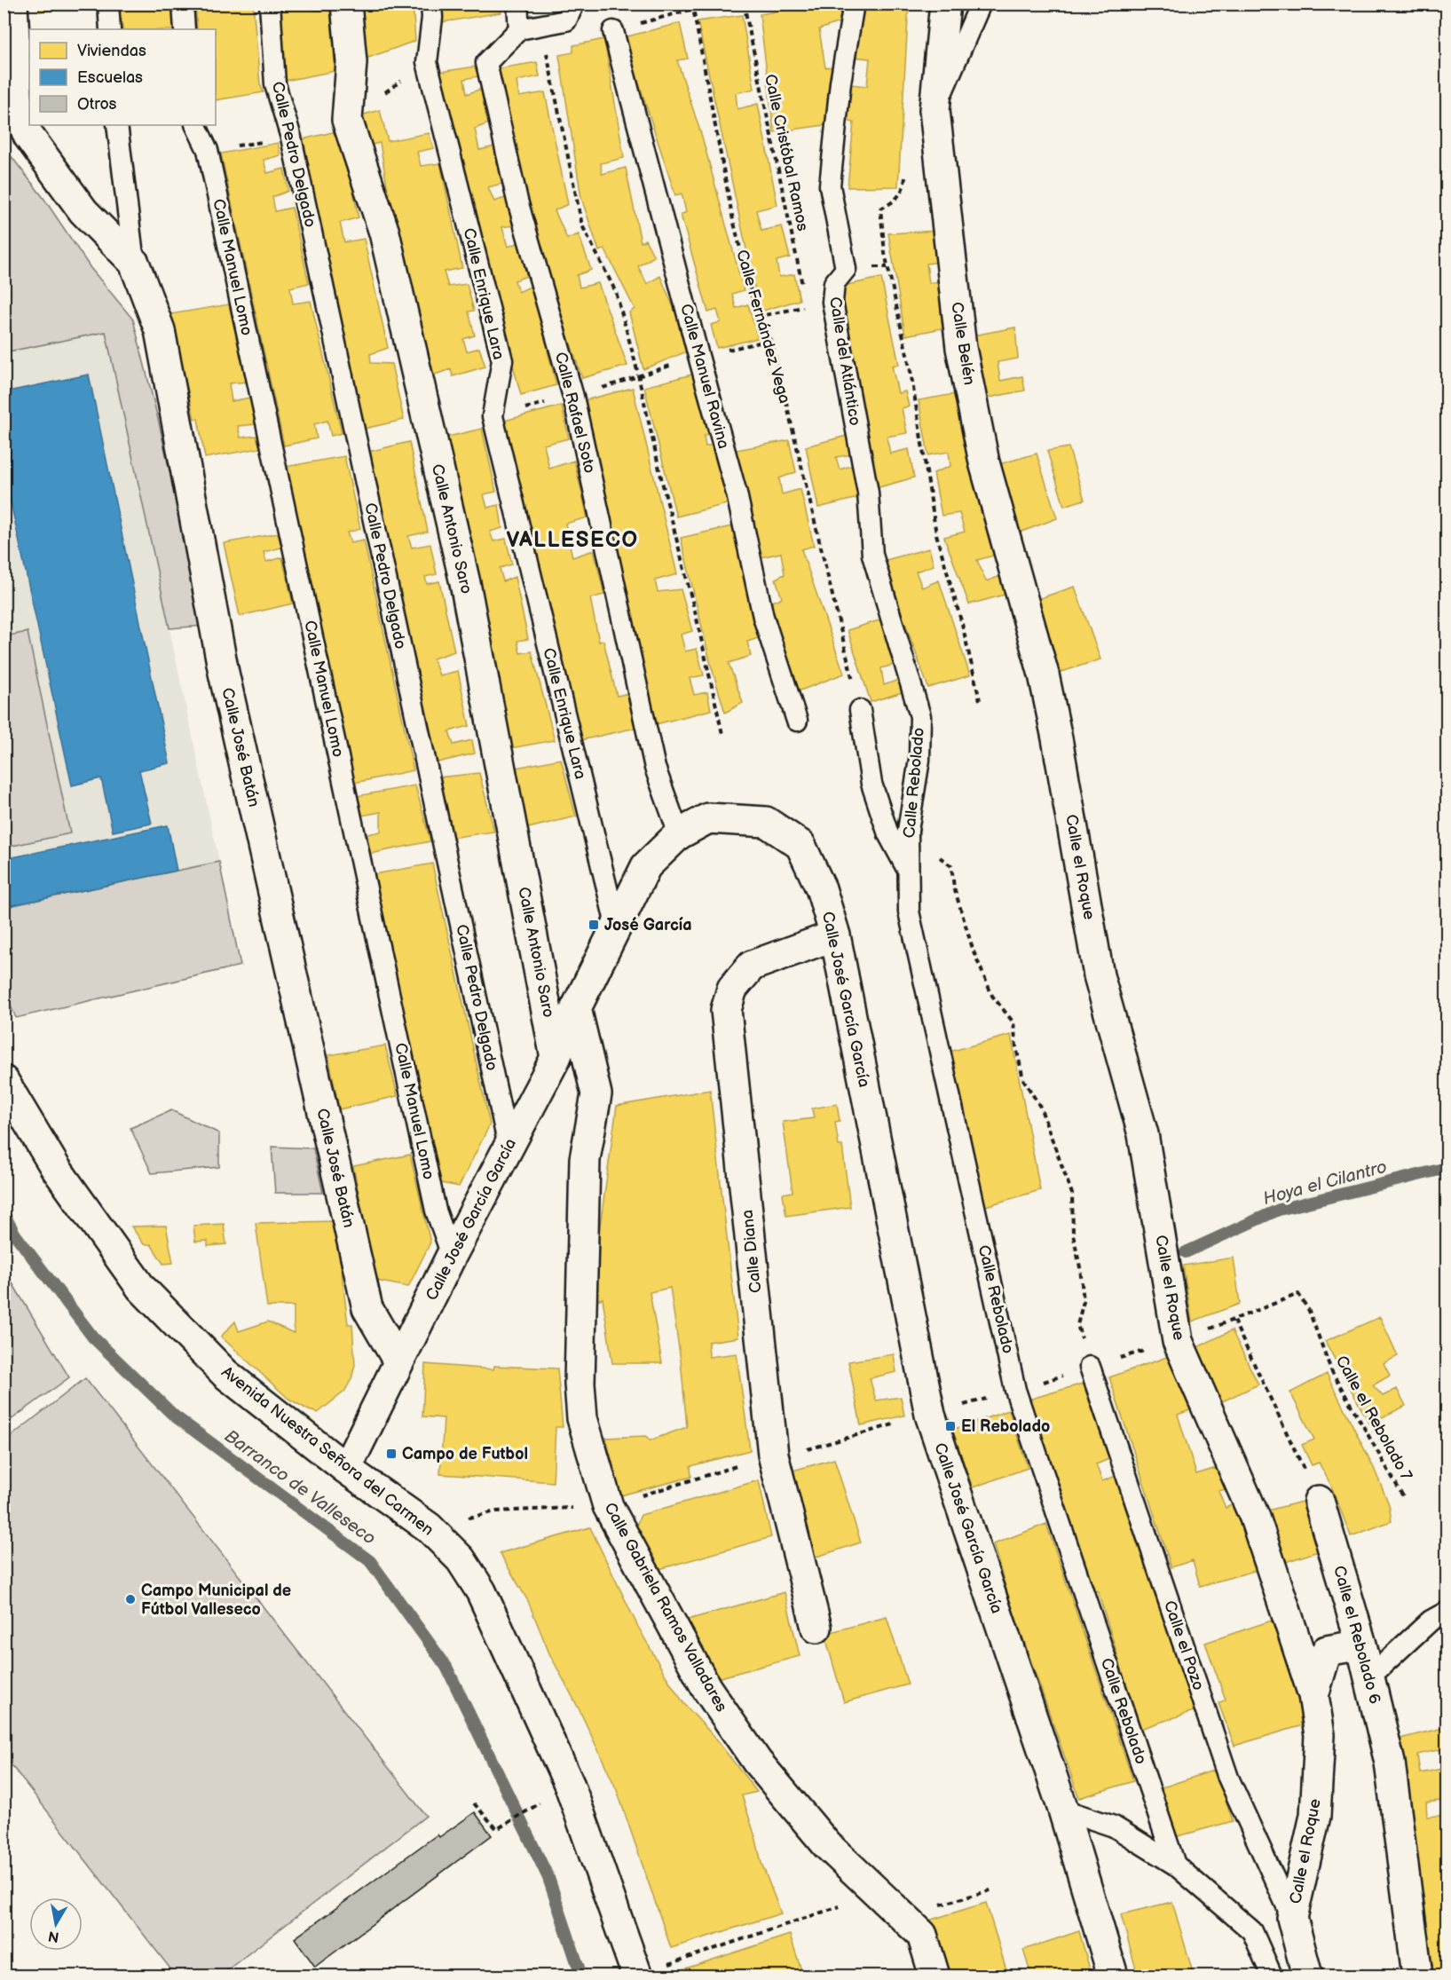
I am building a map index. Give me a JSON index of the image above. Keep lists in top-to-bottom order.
{
  "streets": {
    "street": [
      "Calle Belén",
      "Calle Antonio Saro",
      "Calle José Batán",
      "Calle el Roque",
      "Calle José García García",
      "Calle Diana",
      "Avenida Nuestra Señora del Carmen",
      "Calle Gabriela Ramos Valladares",
      "Calle el Rebolado 6"
    ],
    "lane": [
      "Calle Pedro Delgado",
      "Calle Manuel Lomo",
      "Calle Enrique Lara",
      "Calle del Atlántico",
      "Calle Manuel Ravina",
      "Calle Rafael Soto",
      "Calle Rebolado",
      "Calle el Pozo"
    ],
    "path": ["Calle Cristóbal Ramos", "Calle Fernández Vega", "Calle el Rebolado 7"]
  },
  "crossings": [
    ["Calle Pedro Delgado", "Calle José García García"],
    ["Calle Manuel Lomo", "Calle José García García"],
    ["Calle Enrique Lara", "Calle José García García"],
    ["Calle Belén", "Calle el Roque"],
    ["Calle del Atlántico", "Calle Rebolado"],
    ["Calle Rafael Soto", "Calle José García García"],
    ["Calle Antonio Saro", "Calle José García García"],
    ["Calle José Batán", "Calle José García García"],
    ["Calle el Roque", "Calle el Pozo"],
    ["Calle José García García", "Calle Diana"],
    ["Calle José García García", "Avenida Nuestra Señora del Carmen"],
    ["Calle José García García", "Calle Gabriela Ramos Valladares"]
  ],
  "districts": ["VALLESECO"],
  "water": ["Hoya el Cilantro", "Barranco de Valleseco"],
  "places": {
    "transit": ["José García", "El Rebolado", "Campo de Futbol"],
    "other": ["Campo Municipal de Fútbol Valleseco"]
  },
  "legend": ["Viviendas", "Escuelas", "Otros"],
  "north": "bottom"
}
